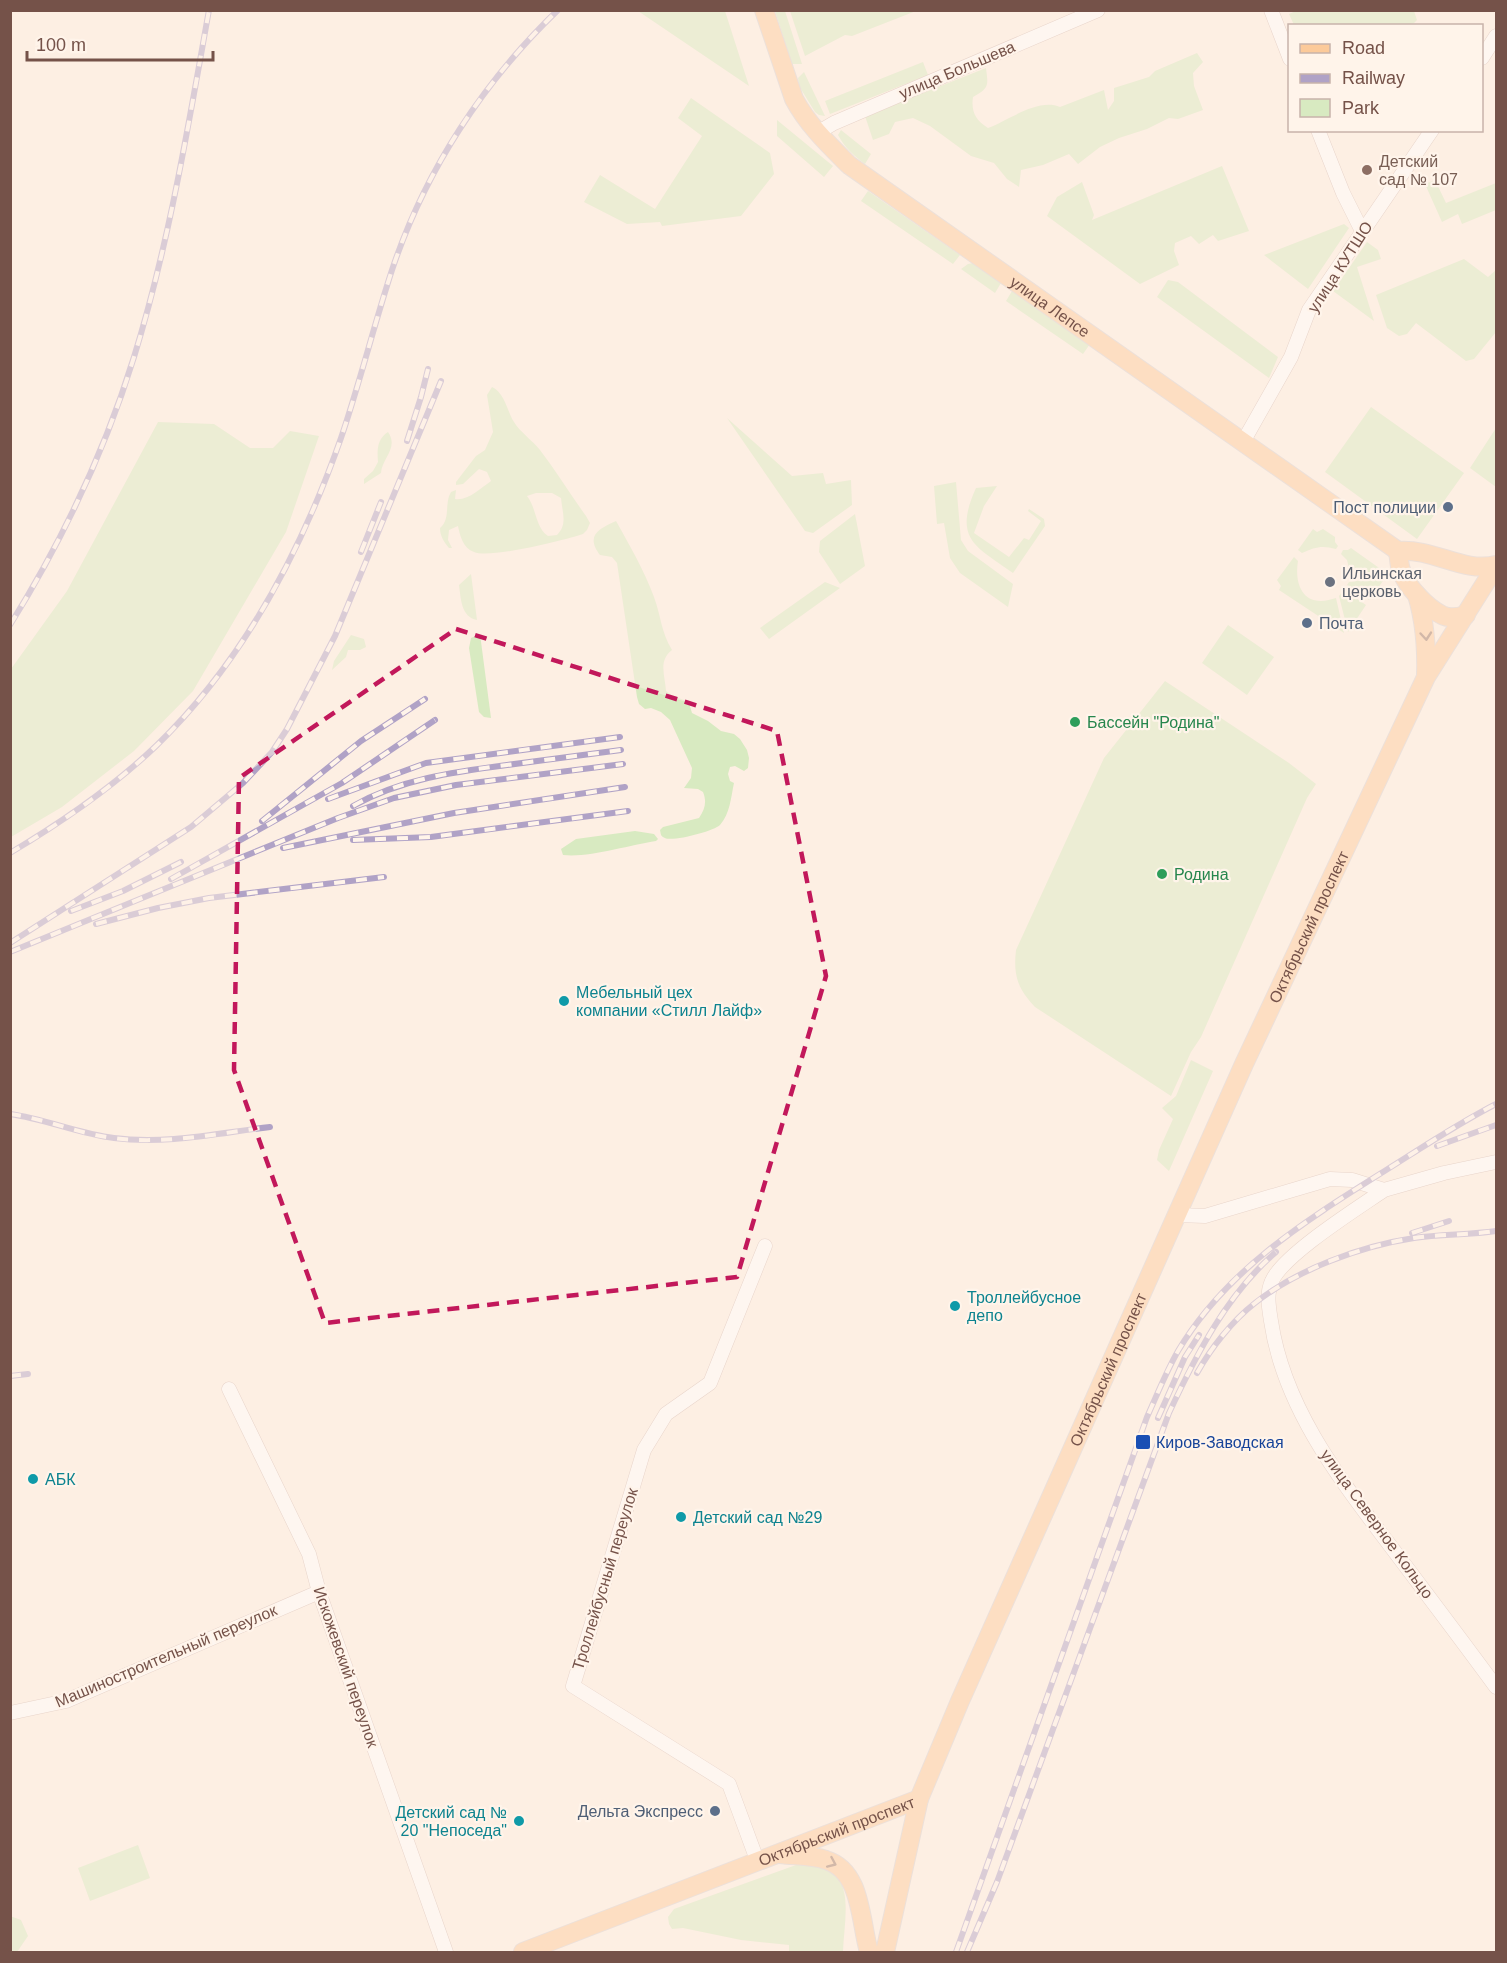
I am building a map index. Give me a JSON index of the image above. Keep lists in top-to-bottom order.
{
  "streets": {
    "main road": ["улица Лепсе", "Октябрьский проспект"],
    "street": [
      "улица Большева",
      "улица КУТШО",
      "улица Северное Кольцо",
      "Троллейбусный переулок",
      "Машиностроительный переулок",
      "Искожевский переулок"
    ]
  },
  "crossings": [
    ["улица Большева", "улица Лепсе"],
    ["улица КУТШО", "улица Лепсе"],
    ["Октябрьский проспект", "Троллейбусный переулок"],
    ["Машиностроительный переулок", "Искожевский переулок"]
  ],
  "places": {
    "other": [
      "Детский сад № 107",
      "Пост полиции",
      "Ильинская церковь",
      "Почта",
      "Бассейн \"Родина\"",
      "Родина",
      "Мебельный цех компании «Стилл Лайф»",
      "Троллейбусное депо",
      "АБК",
      "Детский сад №29",
      "Дельта Экспресс",
      "Детский сад № 20 \"Непоседа\""
    ],
    "transit": ["Киров-Заводская"]
  },
  "legend": ["Road", "Railway", "Park"],
  "scale_bar": "100 m"
}
